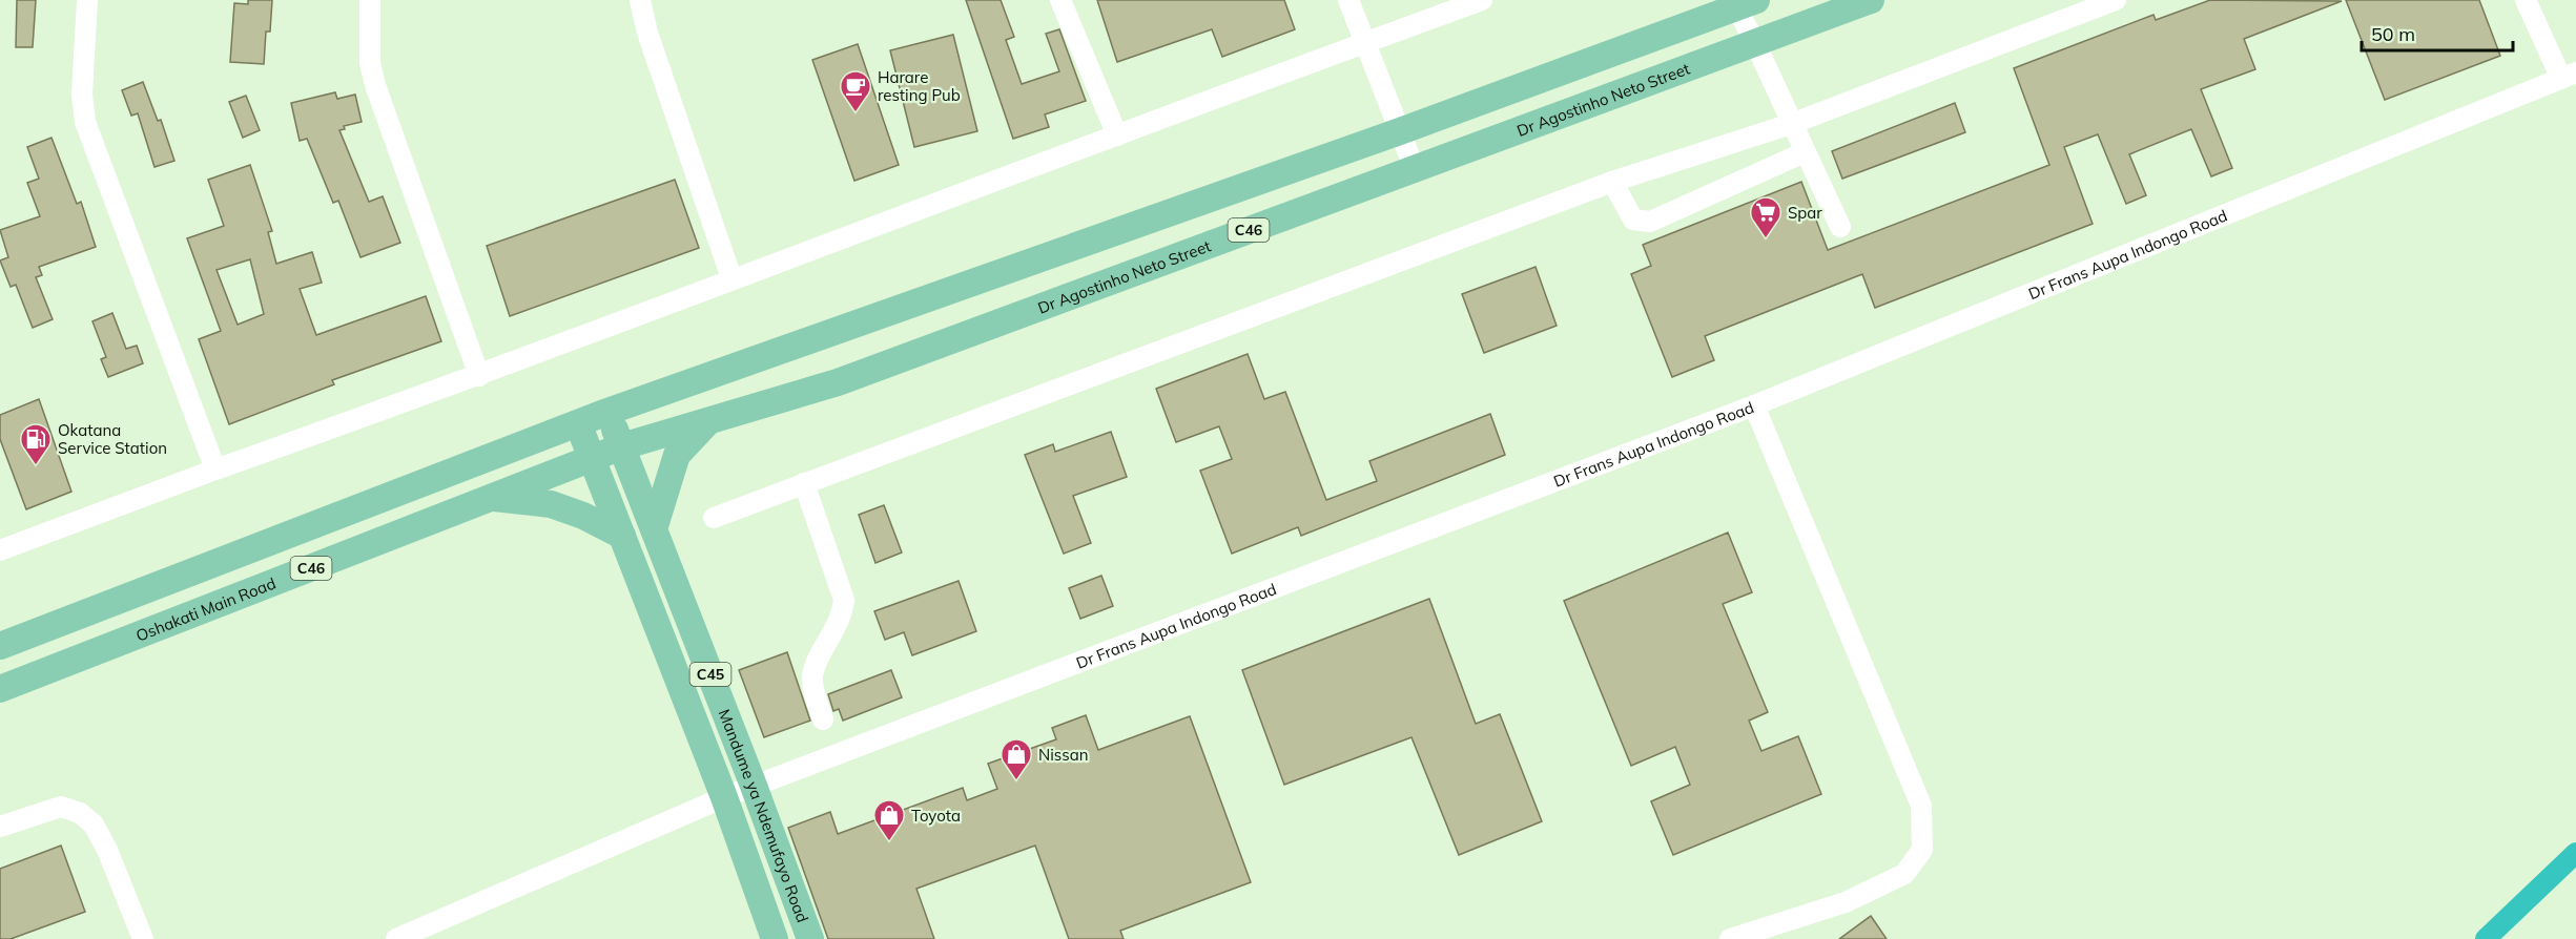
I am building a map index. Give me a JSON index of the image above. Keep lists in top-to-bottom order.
{
  "streets": {
    "main road": [
      "Dr Agostinho Neto Street",
      "C46",
      "Oshakati Main Road",
      "C45",
      "Mandume ya Ndemufayo Road"
    ],
    "street": ["Dr Frans Aupa Indongo Road"]
  },
  "crossings": [
    ["Dr Agostinho Neto Street", "Oshakati Main Road"],
    ["Dr Agostinho Neto Street", "Mandume ya Ndemufayo Road"],
    ["C46", "Mandume ya Ndemufayo Road"],
    ["Dr Frans Aupa Indongo Road", "Mandume ya Ndemufayo Road"],
    ["Oshakati Main Road", "Mandume ya Ndemufayo Road"]
  ],
  "places": {
    "cafe": ["Harare resting Pub"],
    "supermarket": ["Spar"],
    "fuel station": ["Okatana Service Station"],
    "shop": ["Nissan", "Toyota"]
  },
  "scale_bar": "50 m"
}
